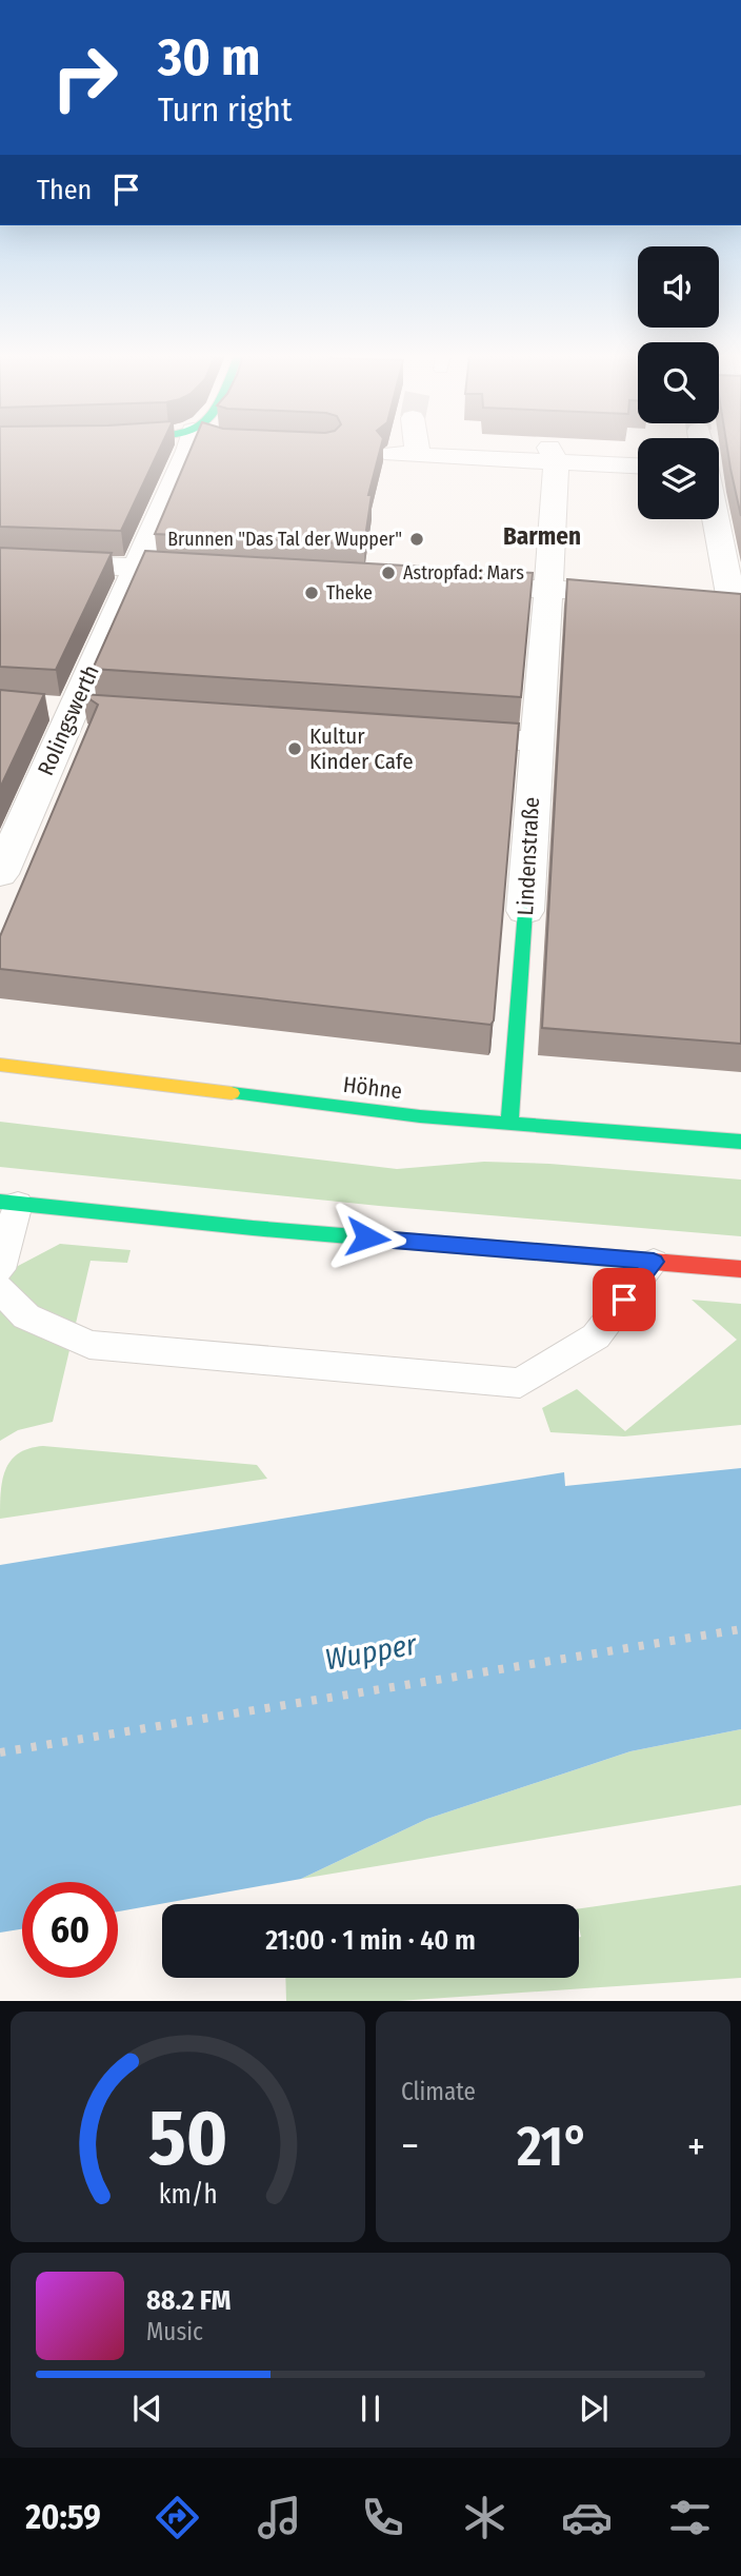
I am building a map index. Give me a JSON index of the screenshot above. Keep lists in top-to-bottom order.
{
  "streets": {
    "main road": ["Lindenstraße", "Höhne"],
    "street": ["Rolingswerth"]
  },
  "crossings": [
    ["Lindenstraße", "Höhne"]
  ],
  "districts": ["Barmen"],
  "water": ["Wupper"],
  "places": [
    "Brunnen \"Das Tal der Wupper\"",
    "Astropfad: Mars",
    "Theke",
    "Kultur Kinder Cafe"
  ],
  "page": {
    "turn": ["30 m", "Turn right"],
    "then": "Then",
    "limit": "60",
    "trip": "21:00 · 1 min · 40 m",
    "tile": "Climate",
    "heat": ["−", "21°", "+"],
    "song": ["88.2 FM", "Music"],
    "tabs": "20:59",
    "gauge": ["50", "km/h"]
  }
}
